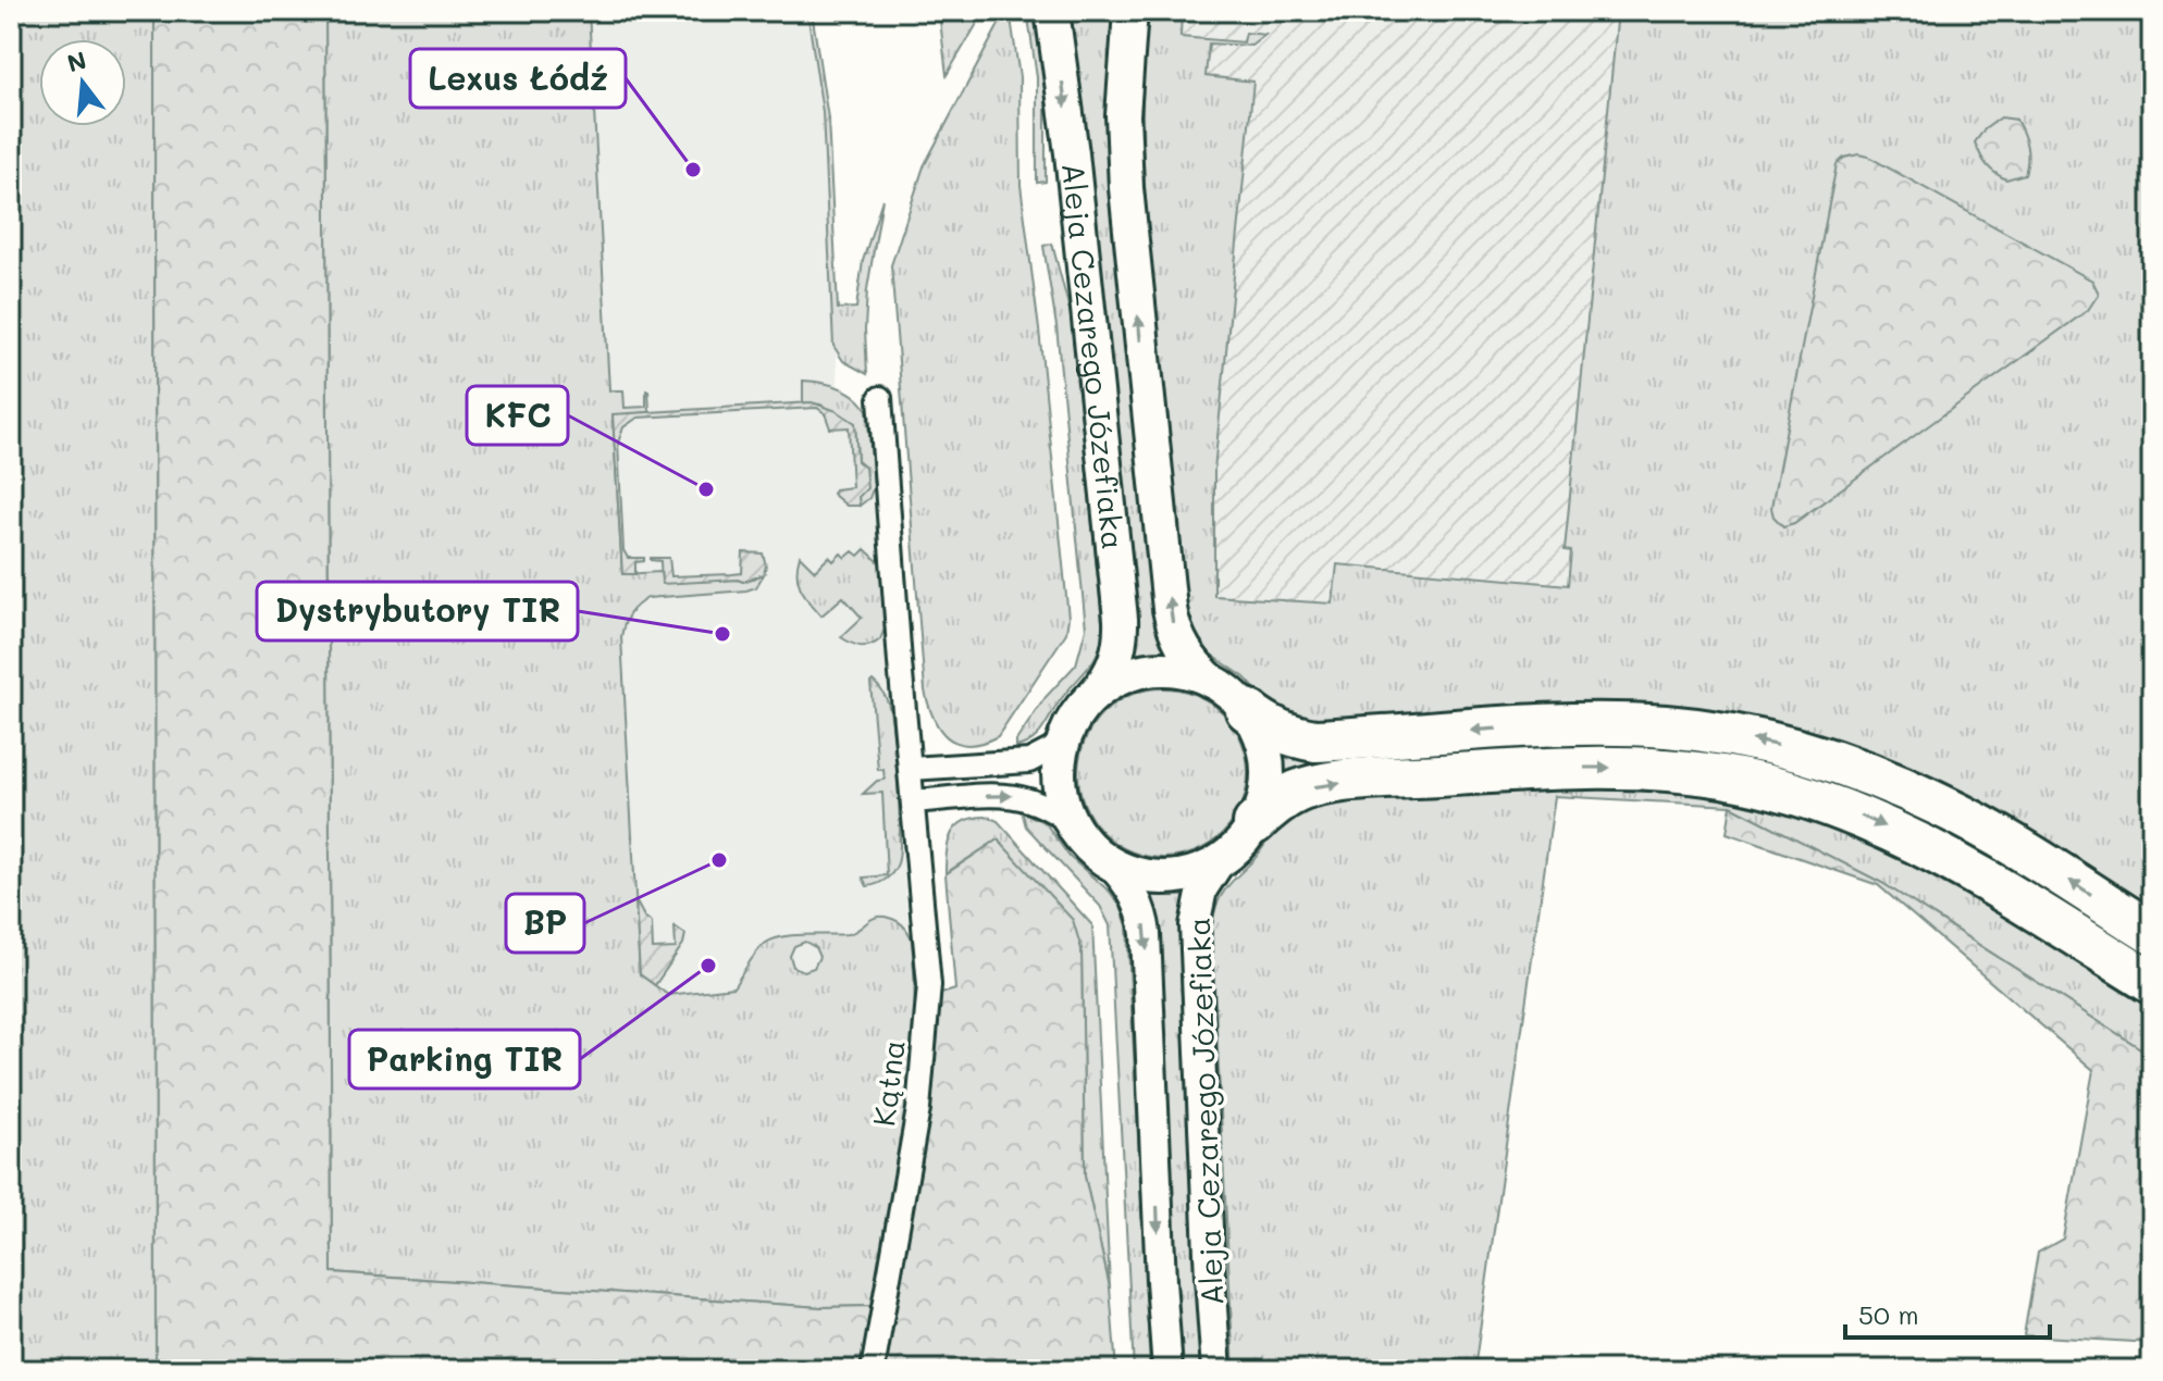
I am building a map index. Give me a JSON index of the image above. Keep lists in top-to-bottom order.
{
  "streets": {
    "main road": ["Aleja Cezarego Józefiaka"],
    "street": ["Kątna"]
  },
  "places": [
    "Lexus Łódź",
    "KFC",
    "Dystrybutory TIR",
    "BP",
    "Parking TIR"
  ],
  "scale_bar": "50 m",
  "north": "top"
}
